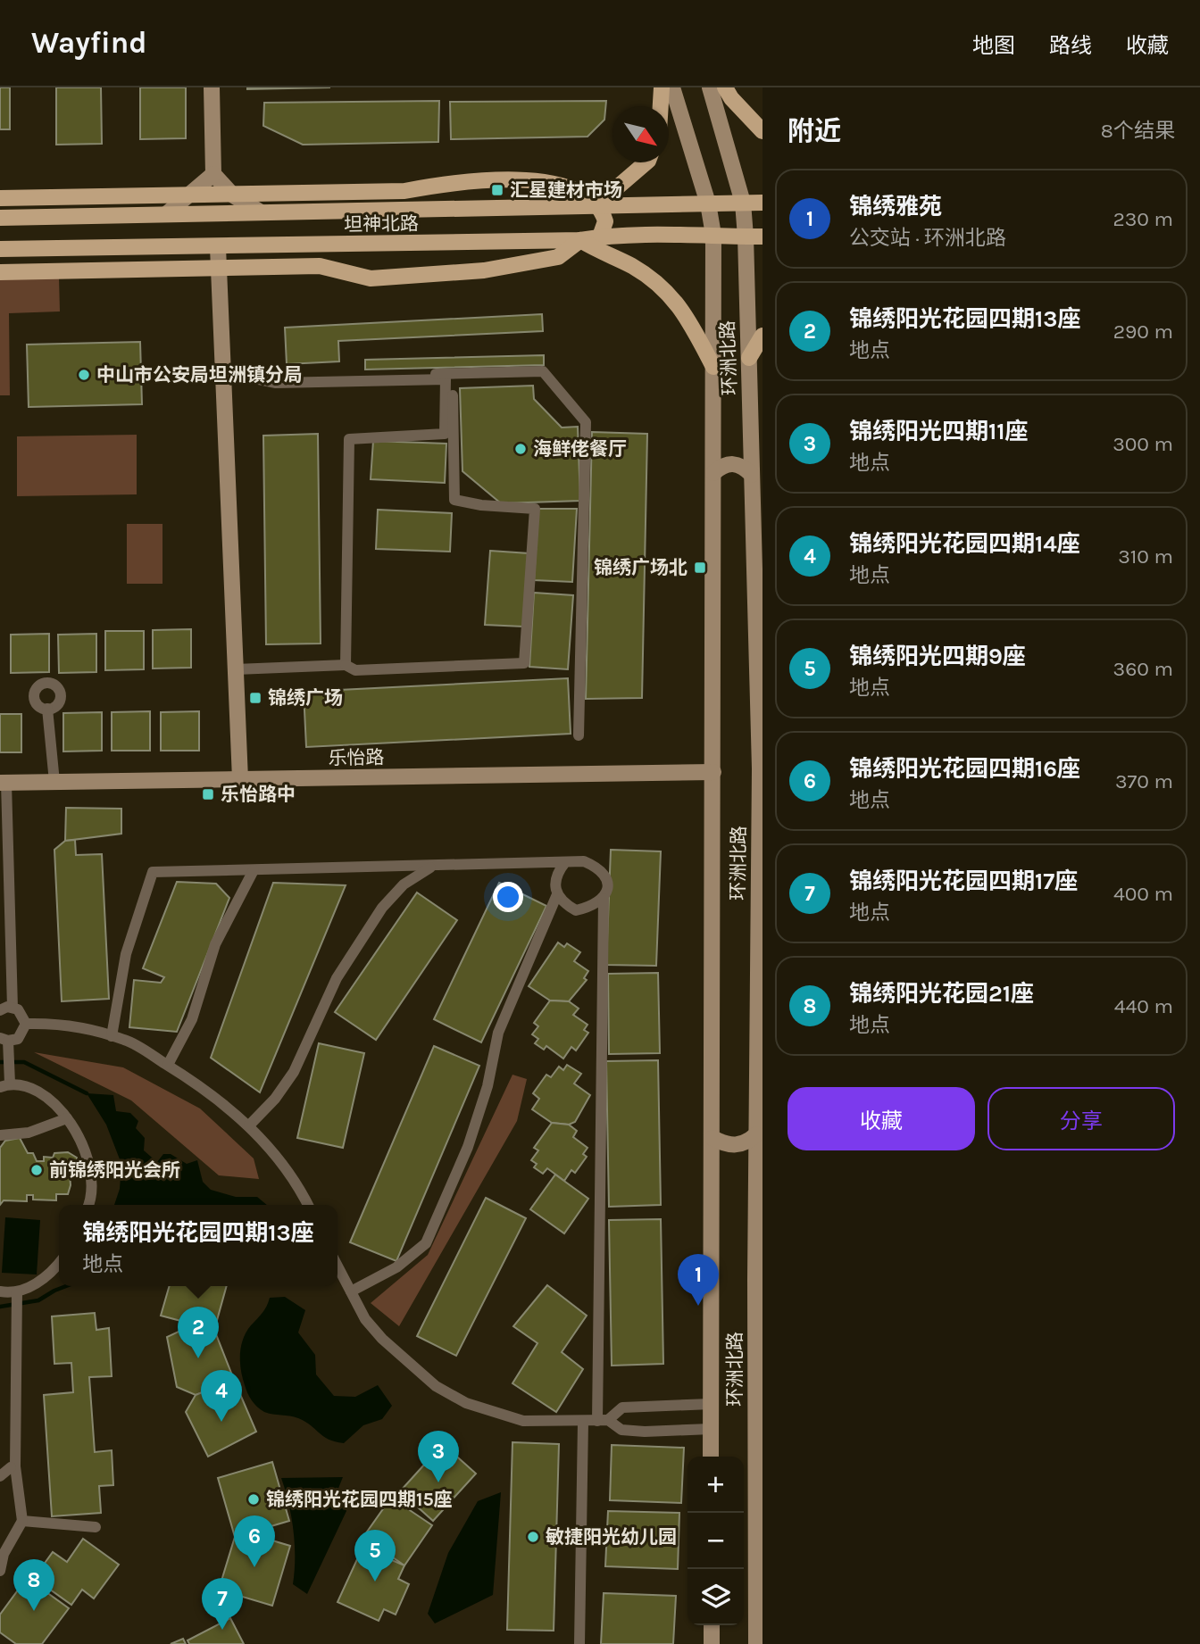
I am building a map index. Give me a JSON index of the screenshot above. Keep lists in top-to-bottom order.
{
  "streets": {
    "main road": ["坦神北路", "环洲北路", "乐怡路"]
  },
  "crossings": [
    ["坦神北路", "环洲北路"],
    ["环洲北路", "乐怡路"]
  ],
  "places": {
    "transit": [
      "汇星建材市场",
      "锦绣广场北",
      "锦绣广场",
      "乐怡路中"
    ],
    "other": [
      "中山市公安局坦洲镇分局",
      "海鲜佬餐厅",
      "前锦绣阳光会所",
      "锦绣阳光花园四期15座",
      "敏捷阳光幼儿园"
    ]
  },
  "north": "bottom right",
  "page": {
    "header": "Wayfind",
    "nav": ["地图", "路线", "收藏"],
    "heading": ["附近", "8个结果"],
    "list": [
      {
        "mark": "1",
        "name": "锦绣雅苑",
        "note": "公交站 · 环洲北路",
        "value": "230 m"
      },
      {
        "mark": "2",
        "name": "锦绣阳光花园四期13座",
        "note": "地点",
        "value": "290 m"
      },
      {
        "mark": "3",
        "name": "锦绣阳光四期11座",
        "note": "地点",
        "value": "300 m"
      },
      {
        "mark": "4",
        "name": "锦绣阳光花园四期14座",
        "note": "地点",
        "value": "310 m"
      },
      {
        "mark": "5",
        "name": "锦绣阳光四期9座",
        "note": "地点",
        "value": "360 m"
      },
      {
        "mark": "6",
        "name": "锦绣阳光花园四期16座",
        "note": "地点",
        "value": "370 m"
      },
      {
        "mark": "7",
        "name": "锦绣阳光花园四期17座",
        "note": "地点",
        "value": "400 m"
      },
      {
        "mark": "8",
        "name": "锦绣阳光花园21座",
        "note": "地点",
        "value": "440 m"
      }
    ],
    "buttons": ["收藏", "分享"],
    "popup": ["锦绣阳光花园四期13座", "地点"],
    "pins": [
      "1",
      "2",
      "4",
      "3",
      "6",
      "5",
      "8",
      "7"
    ],
    "map_buttons": ["+", "−"]
  }
}
